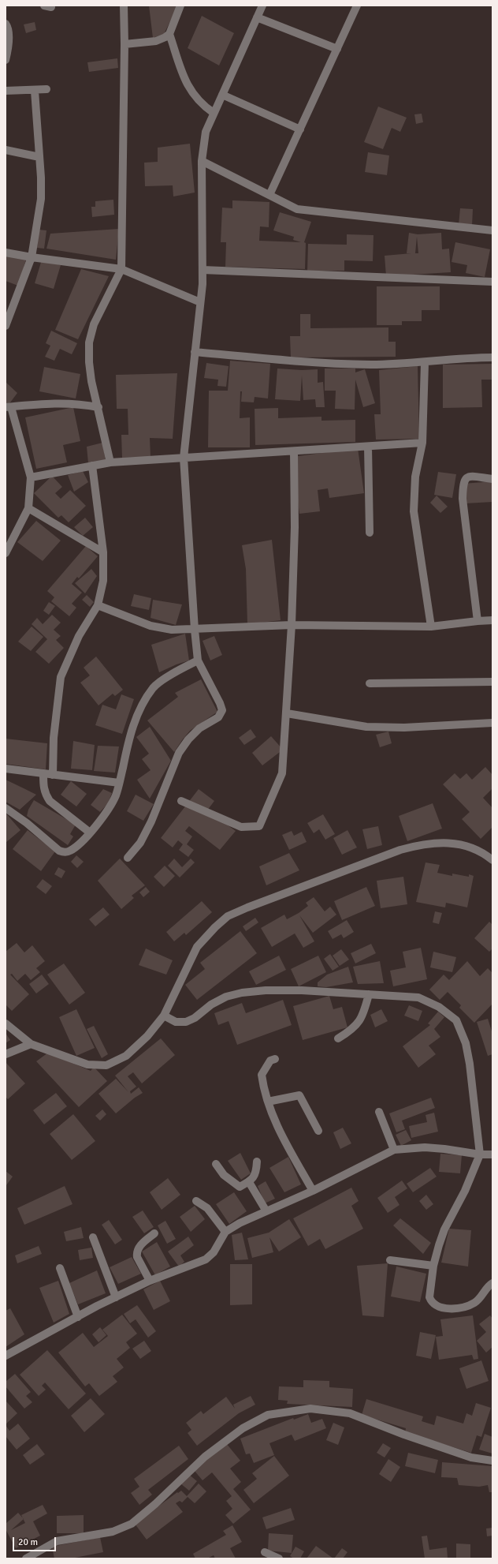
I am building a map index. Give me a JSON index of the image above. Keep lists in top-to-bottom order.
{
  "scale_bar": "20 m"
}
